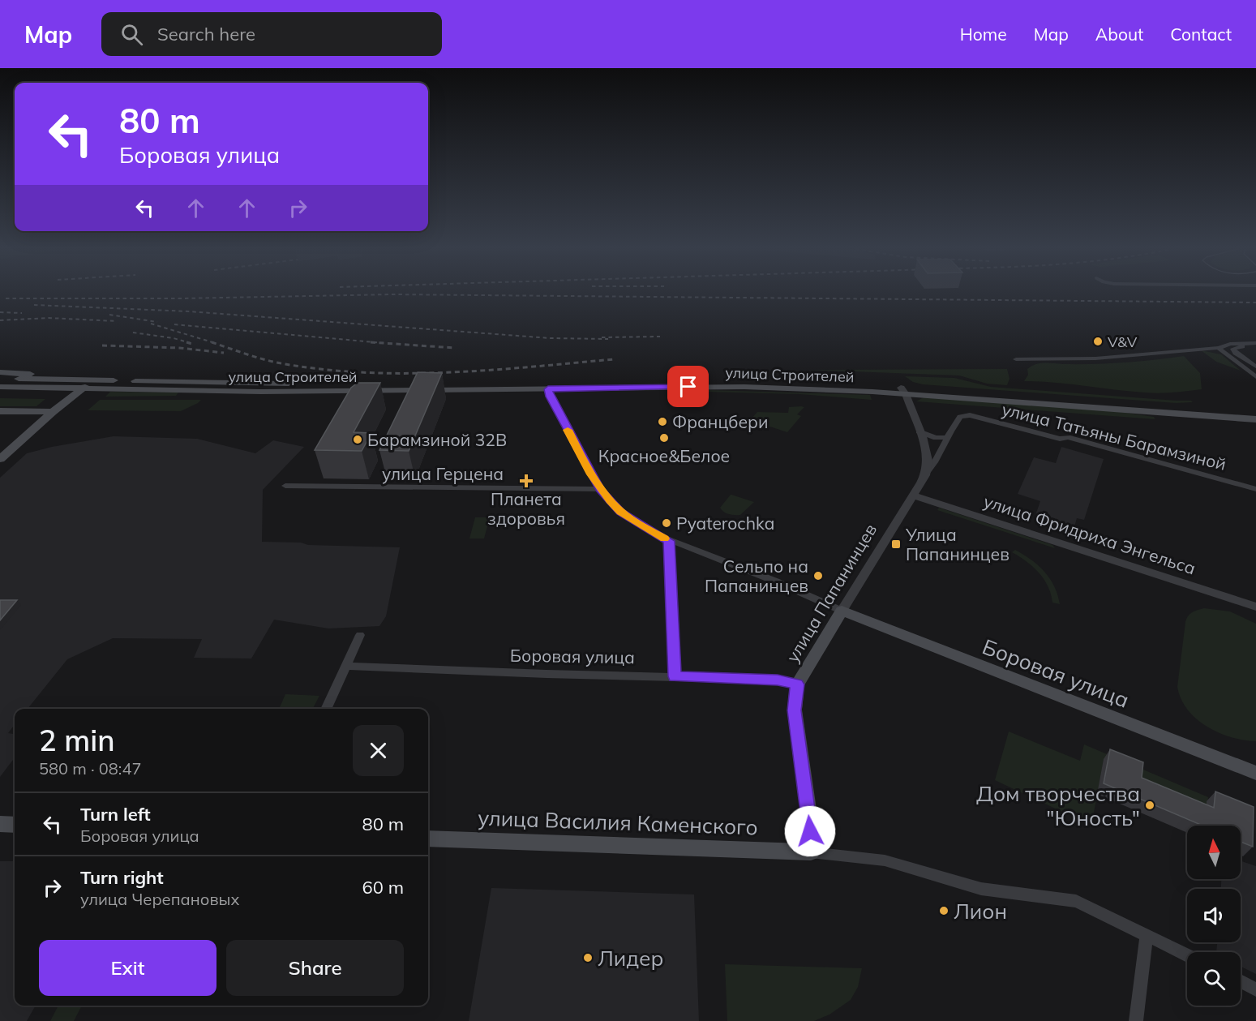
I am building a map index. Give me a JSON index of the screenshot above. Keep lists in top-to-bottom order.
{
  "streets": {
    "main road": [
      "улица Строителей",
      "улица Папанинцев",
      "Боровая улица",
      "улица Василия Каменского"
    ],
    "street": ["улица Татьяны Барамзиной", "улица Герцена", "улица Фридриха Энгельса"]
  },
  "crossings": [
    ["улица Строителей", "улица Папанинцев"],
    ["улица Татьяны Барамзиной", "улица Папанинцев"],
    ["улица Фридриха Энгельса", "улица Папанинцев"],
    ["улица Папанинцев", "Боровая улица"],
    ["улица Папанинцев", "улица Василия Каменского"]
  ],
  "places": {
    "other": [
      "V&V",
      "Францбери",
      "Красное&Белое",
      "Барамзиной 32В",
      "Pyaterochka",
      "Сельпо на Папанинцев",
      "Дом творчества \"Юность\"",
      "Лион",
      "Лидер"
    ],
    "health": ["Планета здоровья"],
    "transit": ["Улица Папанинцев"]
  },
  "north": "top",
  "page": {
    "header": "Map",
    "search": "Search here",
    "nav": [
      "Home",
      "Map",
      "About",
      "Contact"
    ],
    "turn": ["80 m", "Боровая улица"],
    "heading": ["2 min", "580 m · 08:47"],
    "list": [
      {
        "name": "Turn left",
        "note": "Боровая улица",
        "value": "80 m"
      },
      {
        "name": "Turn right",
        "note": "улица Черепановых",
        "value": "60 m"
      }
    ],
    "buttons": ["Exit", "Share"]
  }
}
